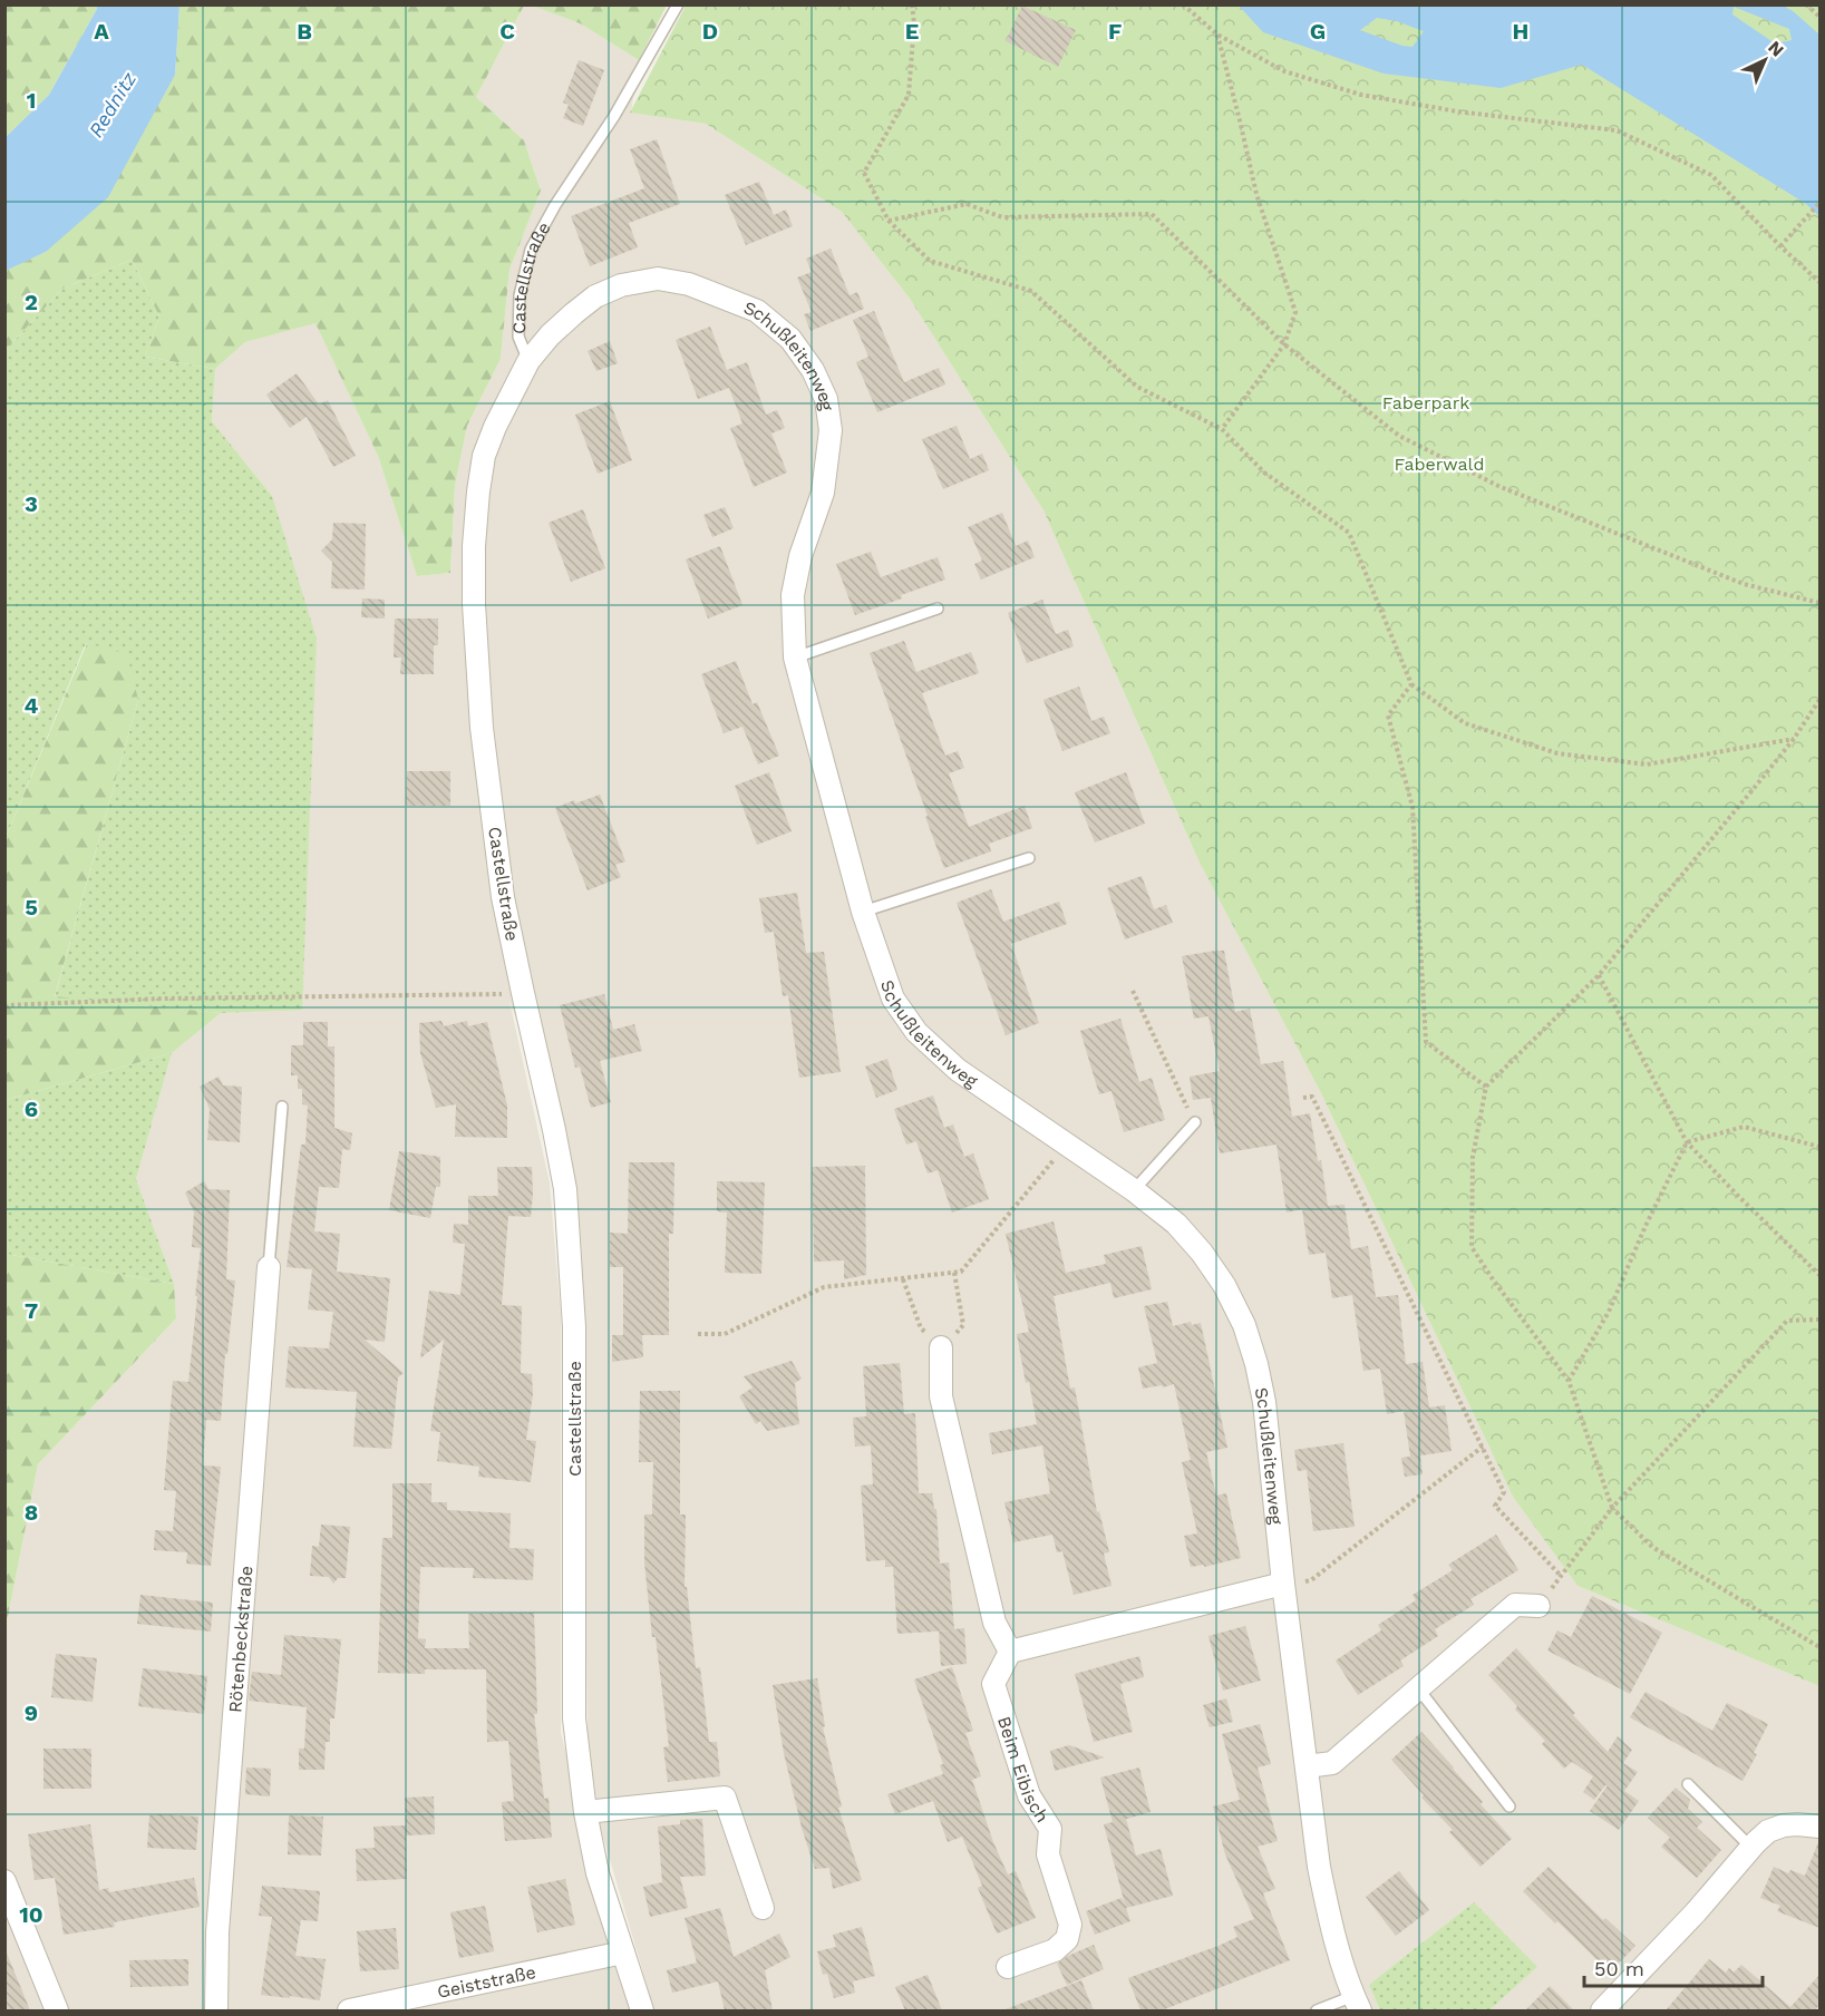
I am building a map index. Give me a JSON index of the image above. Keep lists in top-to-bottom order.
{
  "streets": {
    "street": [
      "Castellstraße",
      "Schußleitenweg",
      "Rötenbeckstraße",
      "Beim Eibisch",
      "Geiststraße"
    ]
  },
  "crossings": [
    ["Castellstraße", "Schußleitenweg"],
    ["Castellstraße", "Geiststraße"]
  ],
  "water": ["Rednitz"],
  "parks": ["Faberpark", "Faberwald"],
  "scale_bar": "50 m",
  "north": "top right",
  "grid": {
    "columns": [
      "A",
      "B",
      "C",
      "D",
      "E",
      "F",
      "G",
      "H"
    ],
    "rows": [
      "1",
      "2",
      "3",
      "4",
      "5",
      "6",
      "7",
      "8",
      "9",
      "10"
    ]
  }
}
